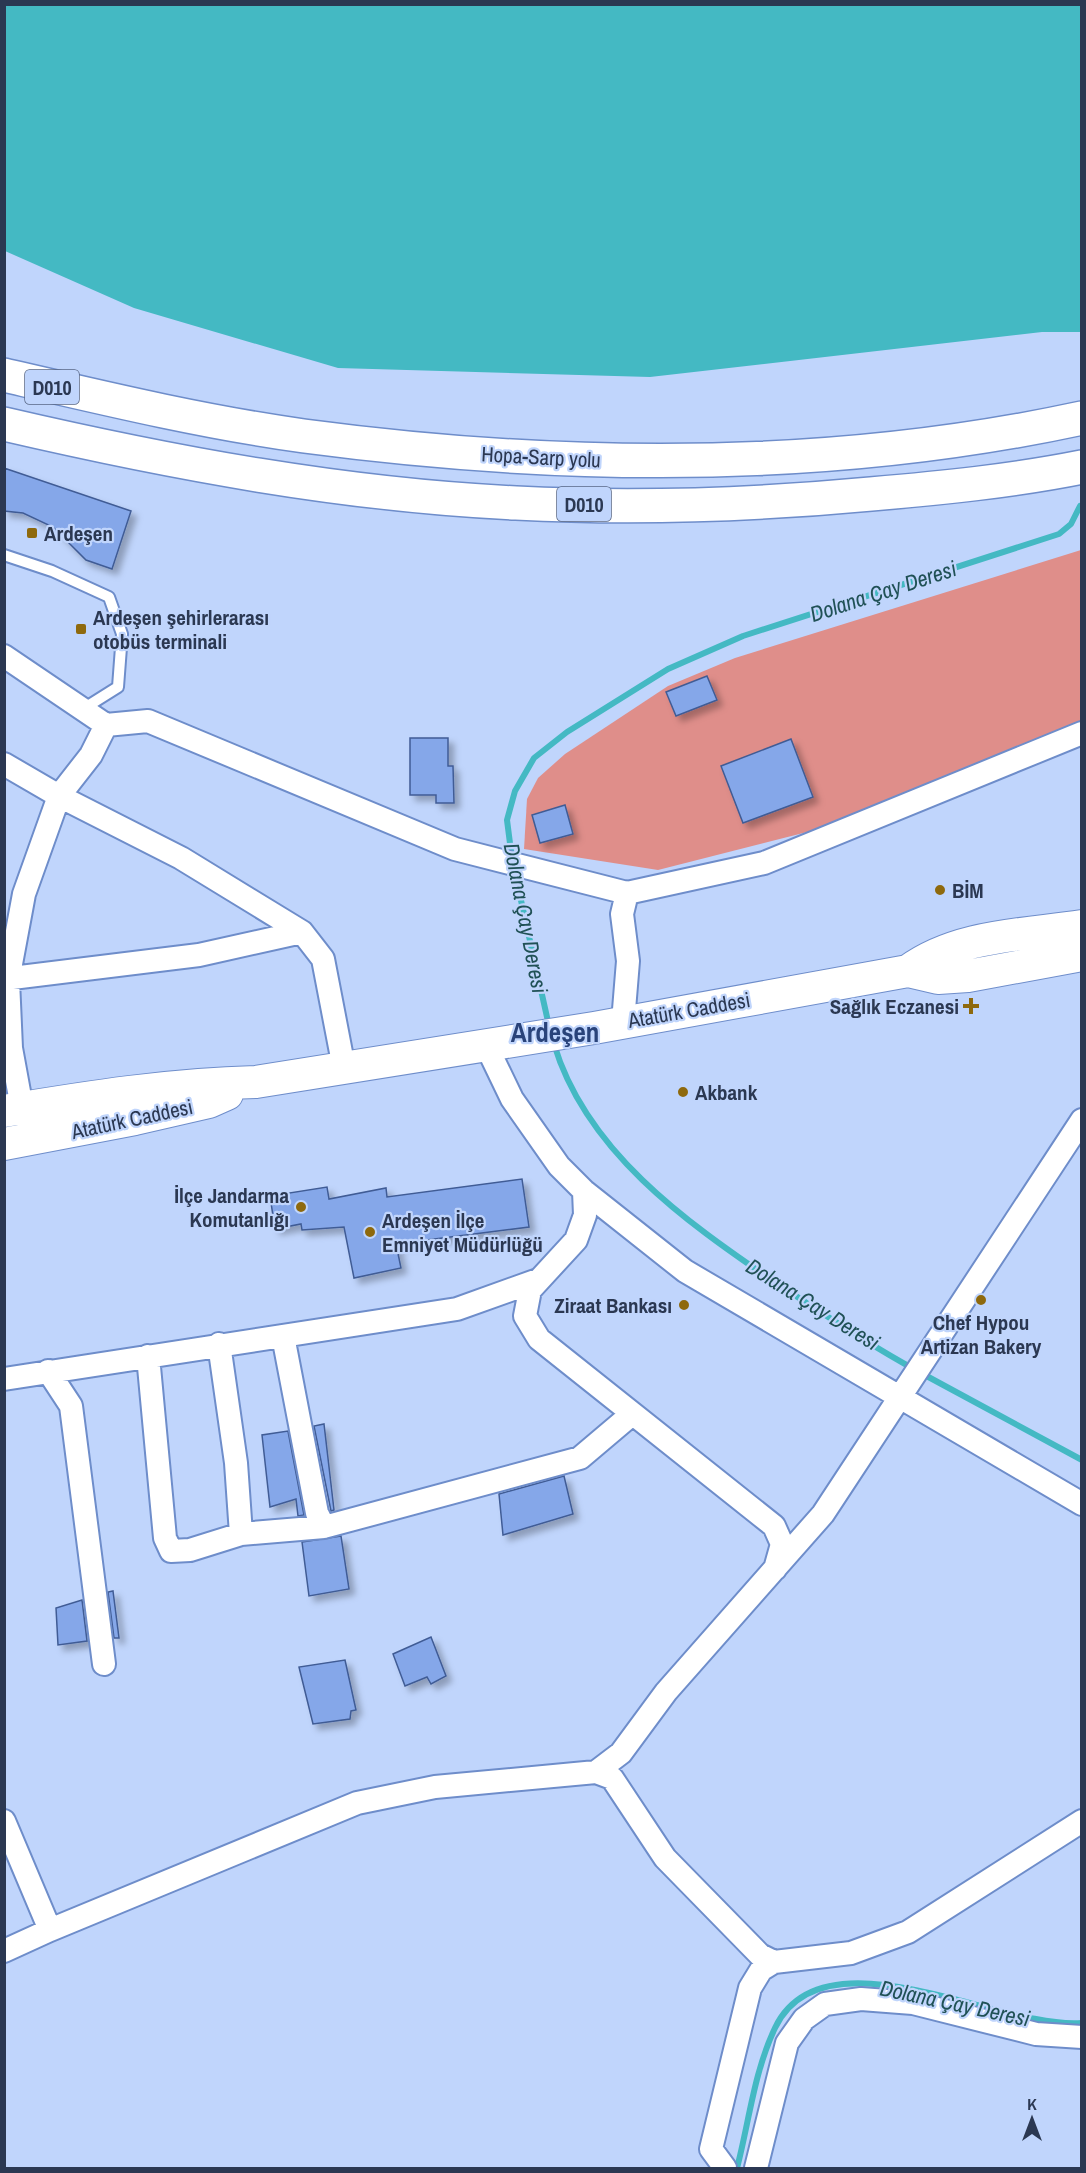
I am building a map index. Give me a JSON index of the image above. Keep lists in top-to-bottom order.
{
  "streets": {
    "highway": ["D010", "Hopa-Sarp yolu"],
    "main road": ["Atatürk Caddesi"]
  },
  "districts": ["Ardeşen"],
  "water": ["Dolana Çay Deresi"],
  "places": {
    "transit": ["Ardeşen", "Ardeşen şehirlerarası otobüs terminali"],
    "other": [
      "BİM",
      "Akbank",
      "İlçe Jandarma Komutanlığı",
      "Ardeşen İlçe Emniyet Müdürlüğü",
      "Chef Hypou Artizan Bakery",
      "Ziraat Bankası"
    ],
    "health": ["Sağlık Eczanesi"]
  },
  "north": "top"
}
